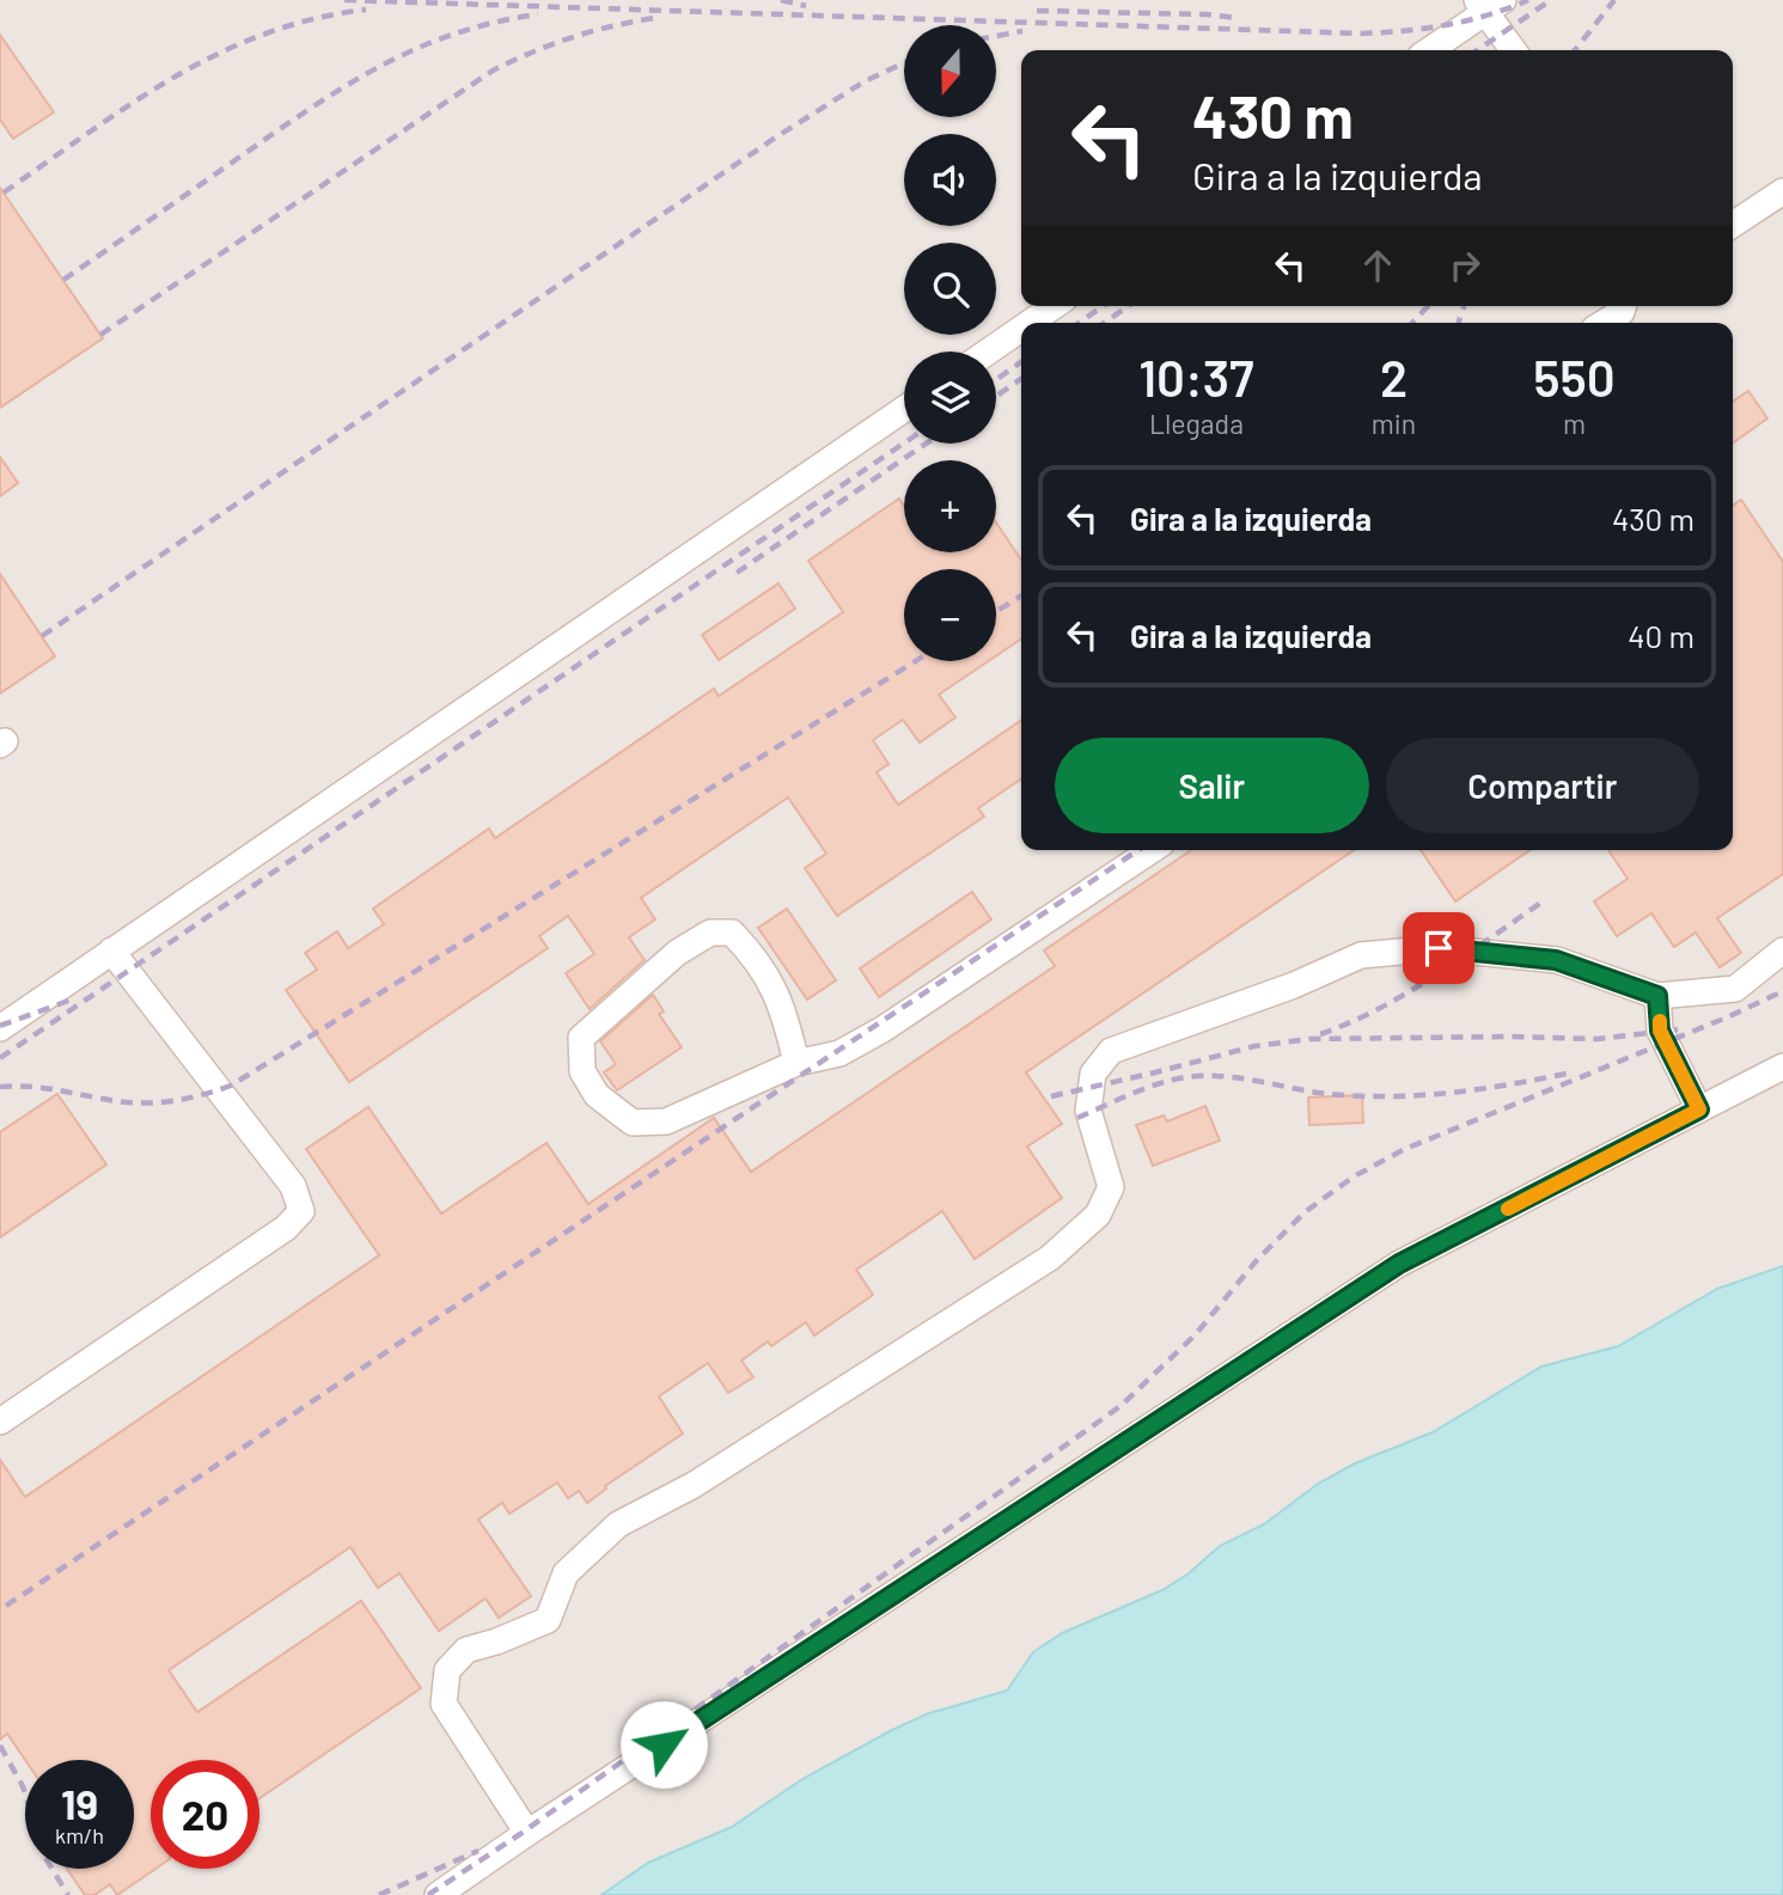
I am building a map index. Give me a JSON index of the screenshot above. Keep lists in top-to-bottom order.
{
  "north": "bottom",
  "page": {
    "map_buttons": ["+", "−"],
    "turn": ["430 m", "Gira a la izquierda"],
    "eta": [
      "10:37",
      "Llegada",
      "2",
      "min",
      "550",
      "m"
    ],
    "list": [
      {
        "name": "Gira a la izquierda",
        "value": "430 m"
      },
      {
        "name": "Gira a la izquierda",
        "value": "40 m"
      }
    ],
    "buttons": ["Salir", "Compartir"],
    "speed": "19 km/h",
    "limit": "20"
  }
}
